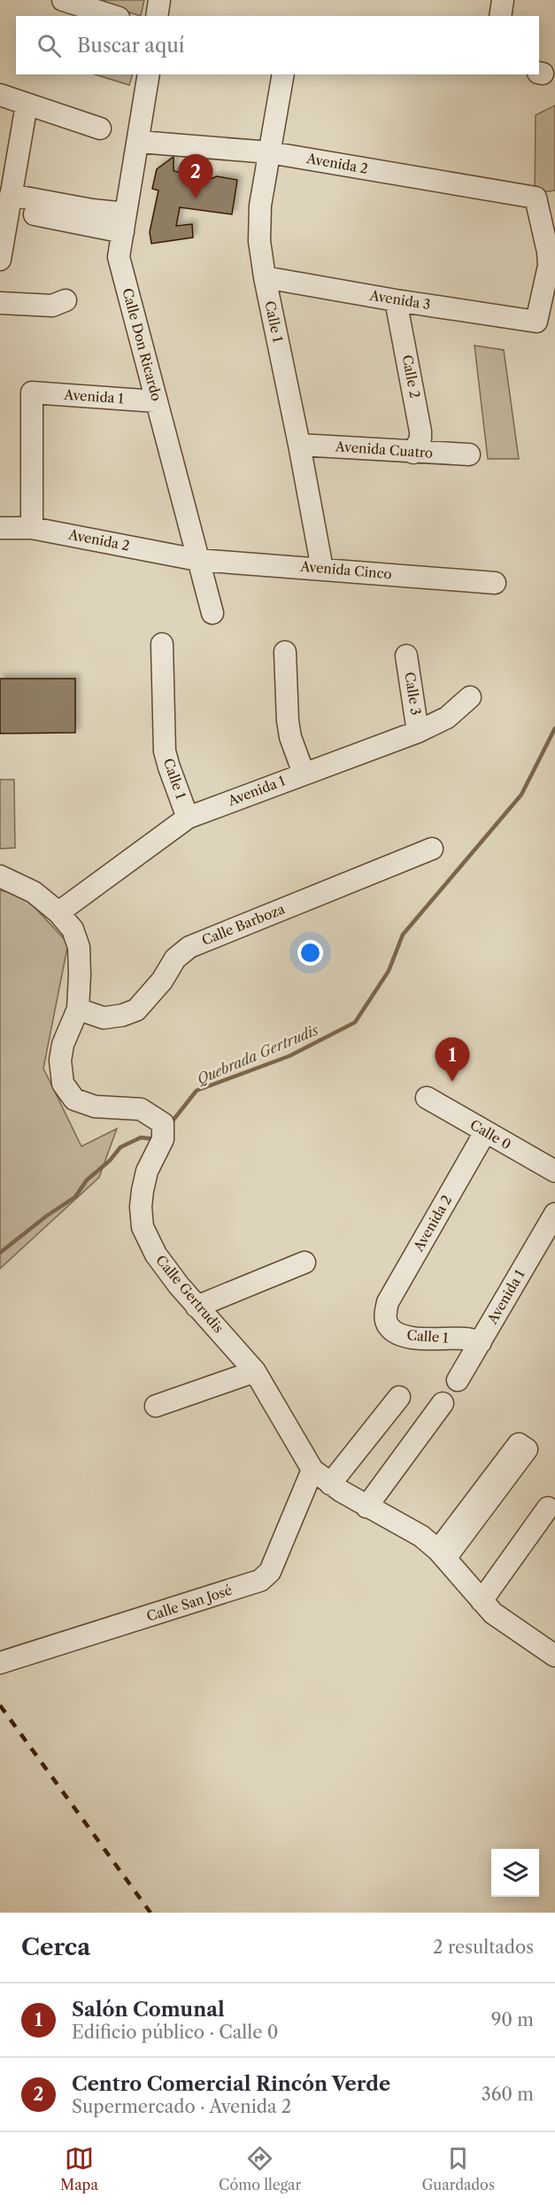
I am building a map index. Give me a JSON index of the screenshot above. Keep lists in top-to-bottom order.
{
  "streets": {
    "street": [
      "Avenida 2",
      "Avenida 3",
      "Calle 1",
      "Calle Don Ricardo",
      "Calle 2",
      "Avenida 1",
      "Avenida Cuatro",
      "Avenida Cinco",
      "Calle 3",
      "Calle Barboza",
      "Calle 0",
      "Calle Gertrudis",
      "Calle San José"
    ]
  },
  "crossings": [
    ["Avenida 2", "Avenida 3"],
    ["Avenida 2", "Calle 1"],
    ["Avenida 2", "Calle Don Ricardo"],
    ["Avenida 2", "Avenida 1"],
    ["Avenida 2", "Avenida Cinco"],
    ["Avenida 2", "Calle 0"],
    ["Avenida 3", "Calle 1"],
    ["Avenida 3", "Calle 2"],
    ["Calle 1", "Avenida 1"],
    ["Calle 1", "Avenida Cuatro"],
    ["Calle 1", "Avenida Cinco"],
    ["Calle Don Ricardo", "Avenida 1"],
    ["Calle Don Ricardo", "Avenida Cinco"],
    ["Calle 2", "Avenida Cuatro"],
    ["Avenida 1", "Calle 3"],
    ["Avenida 1", "Calle Gertrudis"],
    ["Calle Barboza", "Calle Gertrudis"],
    ["Calle Gertrudis", "Calle San José"]
  ],
  "water": ["Quebrada Gertrudis"],
  "page": {
    "search": "Buscar aquí",
    "pins": ["2", "1"],
    "heading": ["Cerca", "2 resultados"],
    "list": [
      {
        "mark": "1",
        "name": "Salón Comunal",
        "note": "Edificio público · Calle 0",
        "value": "90 m"
      },
      {
        "mark": "2",
        "name": "Centro Comercial Rincón Verde",
        "note": "Supermercado · Avenida 2",
        "value": "360 m"
      }
    ],
    "nav": ["Mapa", "Cómo llegar", "Guardados"]
  }
}
